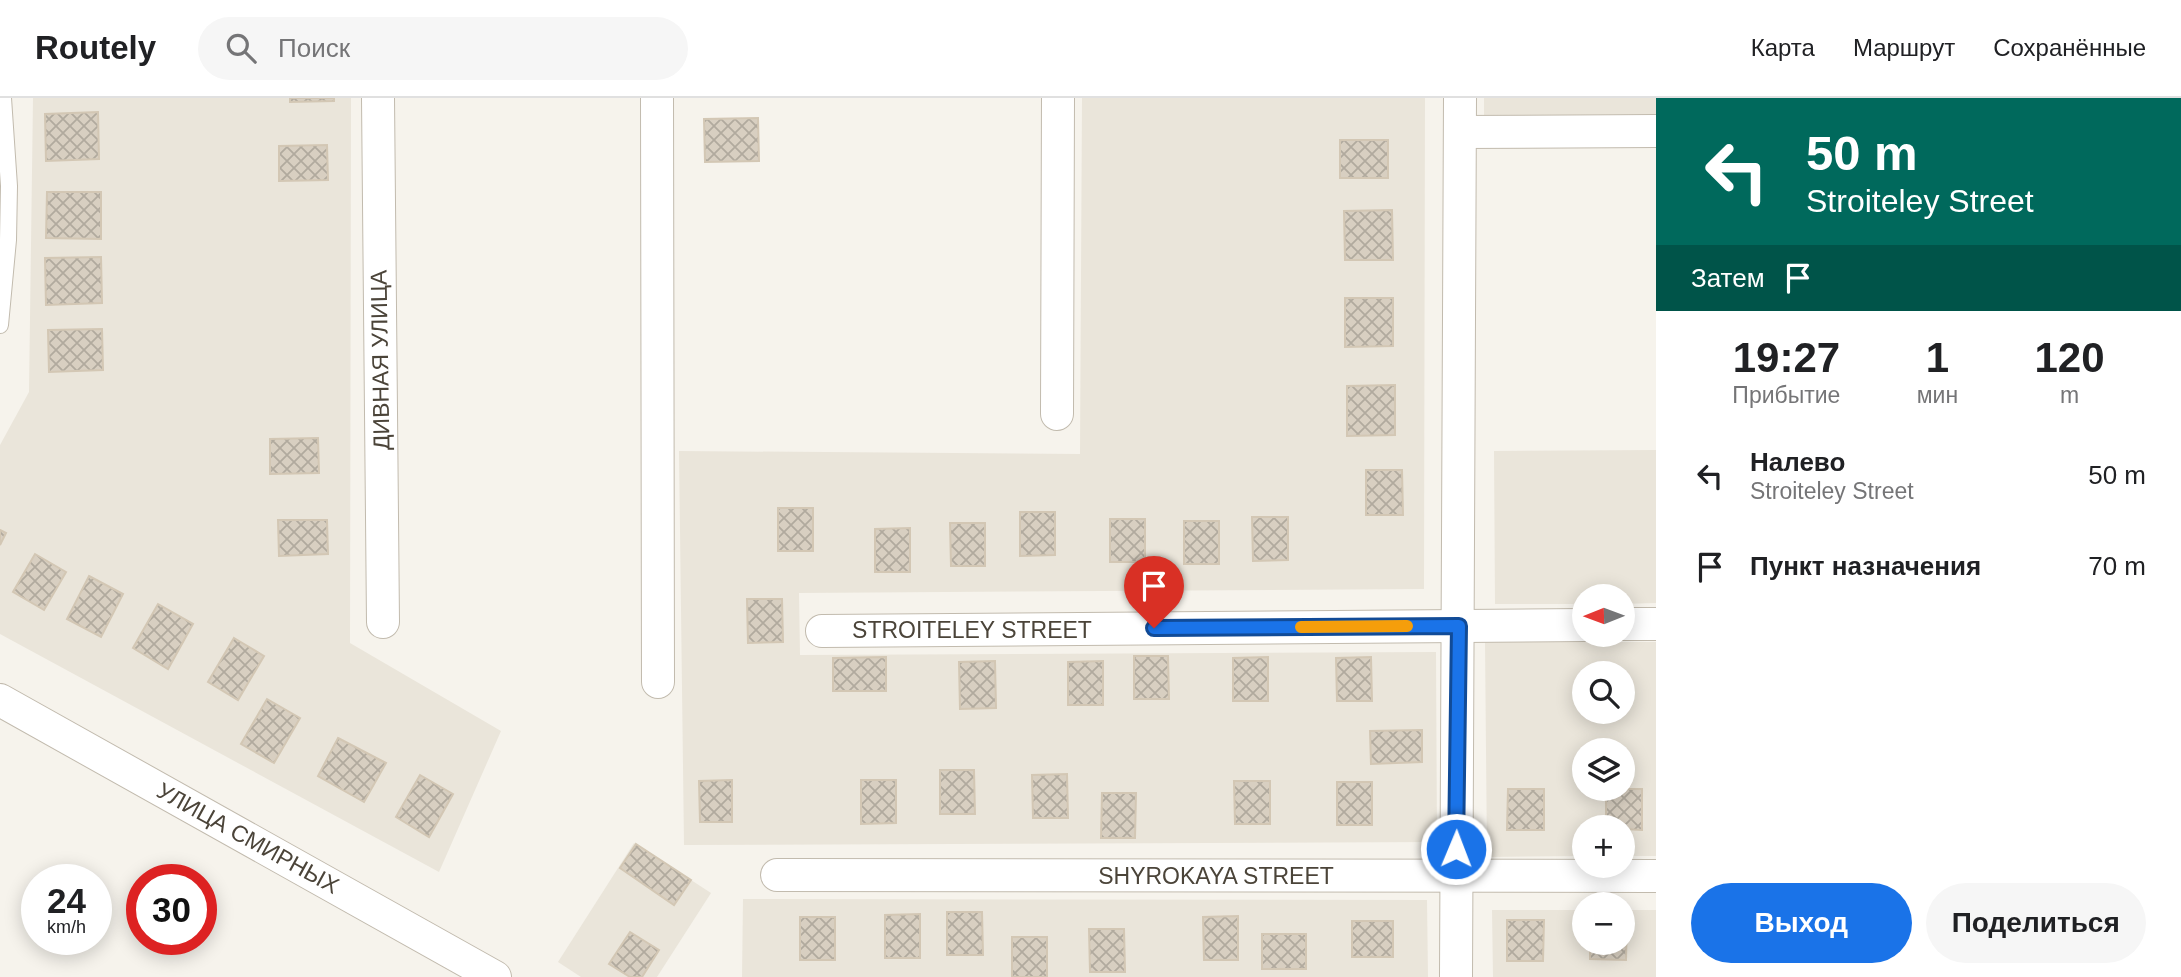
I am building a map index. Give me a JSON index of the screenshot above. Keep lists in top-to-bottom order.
{
  "streets": {
    "street": [
      "ДИВНАЯ УЛИЦА",
      "STROITELEY STREET",
      "УЛИЦА СМИРНЫХ",
      "SHYROKAYA STREET"
    ]
  },
  "north": "left",
  "page": {
    "header": "Routely",
    "search": "Поиск",
    "nav": ["Карта", "Маршрут", "Сохранённые"],
    "turn": ["50 m", "Stroiteley Street"],
    "then": "Затем",
    "eta": [
      "19:27",
      "Прибытие",
      "1",
      "мин",
      "120",
      "m"
    ],
    "list": [
      {
        "name": "Налево",
        "note": "Stroiteley Street",
        "value": "50 m"
      },
      {
        "name": "Пункт назначения",
        "value": "70 m"
      }
    ],
    "map_buttons": ["+", "−"],
    "speed": "24 km/h",
    "limit": "30",
    "buttons": ["Выход", "Поделиться"]
  }
}
